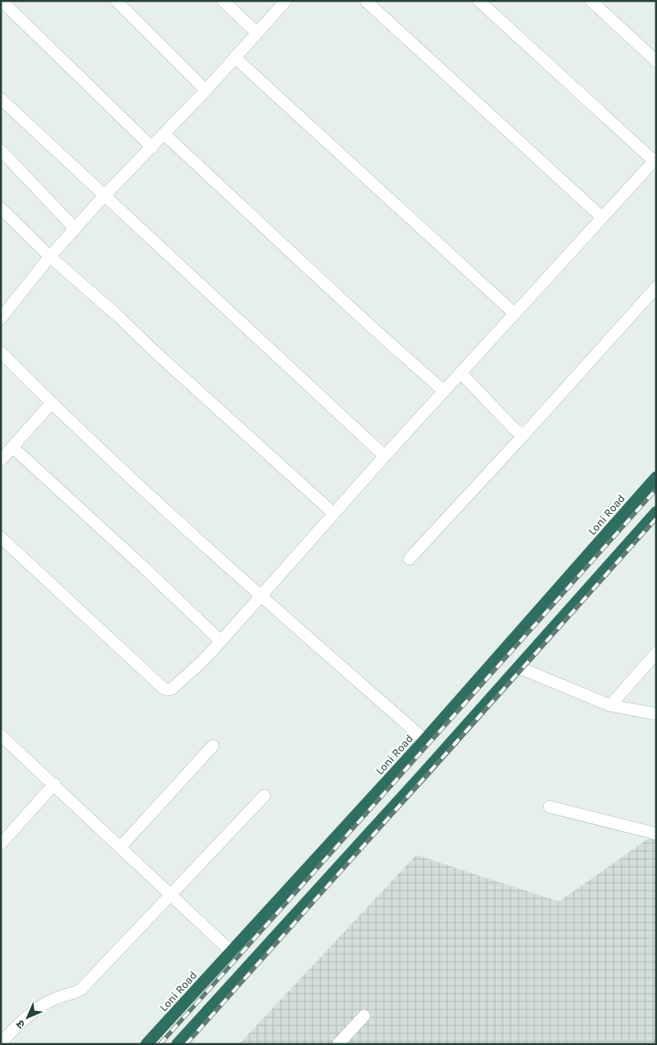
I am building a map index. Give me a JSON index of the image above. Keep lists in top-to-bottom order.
{
  "streets": {
    "highway": ["Loni Road"]
  },
  "north": "bottom left"
}
